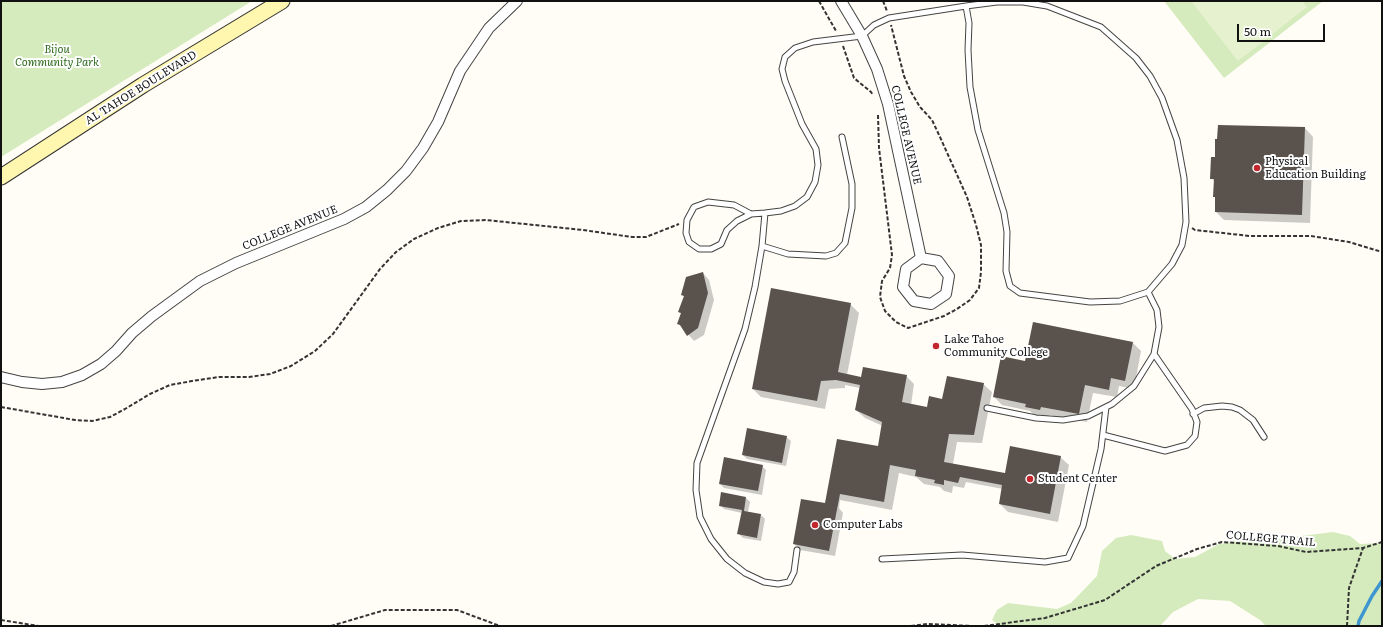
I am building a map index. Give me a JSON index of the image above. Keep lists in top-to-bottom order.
{
  "streets": {
    "main road": ["AL TAHOE BOULEVARD"],
    "street": ["COLLEGE AVENUE"],
    "path": ["COLLEGE TRAIL"]
  },
  "parks": ["Bijou Community Park"],
  "places": [
    "Physical Education Building",
    "Lake Tahoe Community College",
    "Student Center",
    "Computer Labs"
  ],
  "scale_bar": "50 m"
}
